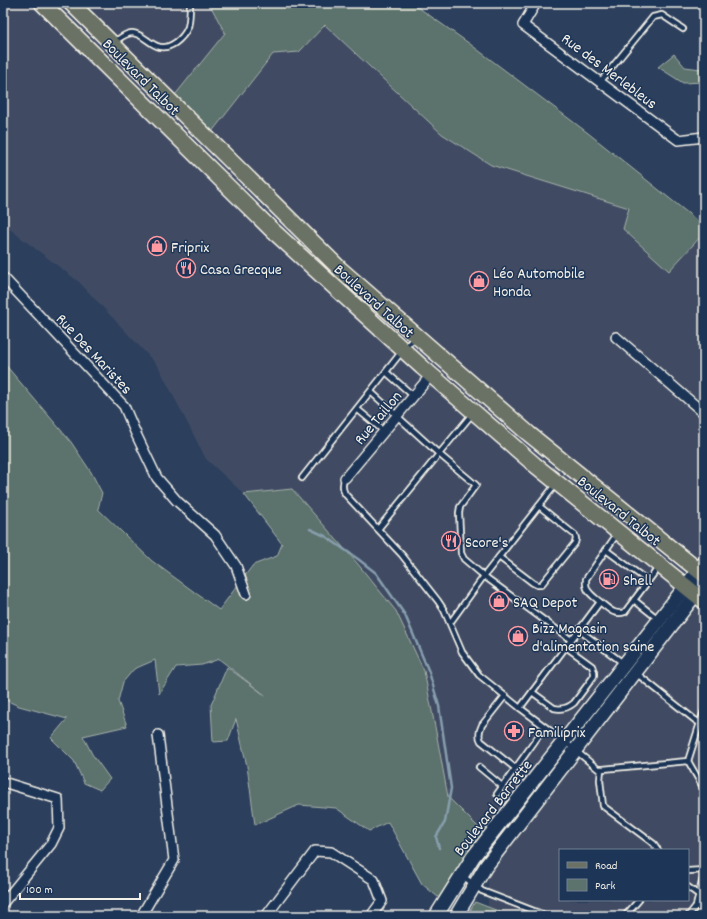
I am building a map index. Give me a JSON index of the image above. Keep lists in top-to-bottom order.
{
  "streets": {
    "main road": ["Boulevard Talbot", "Boulevard Barrette"],
    "street": ["Rue des Merlebleus", "Rue Des Maristes", "Rue Taillon"]
  },
  "crossings": [
    ["Boulevard Talbot", "Rue Taillon"],
    ["Boulevard Talbot", "Boulevard Barrette"]
  ],
  "places": {
    "shop": [
      "Friprix",
      "Léo Automobile Honda",
      "SAQ Depot",
      "Bizz Magasin d'alimentation saine"
    ],
    "restaurant": ["Casa Grecque", "Score's"],
    "fuel station": ["Shell"],
    "pharmacy": ["Familiprix"]
  },
  "legend": ["Road", "Park"],
  "scale_bar": "100 m"
}
